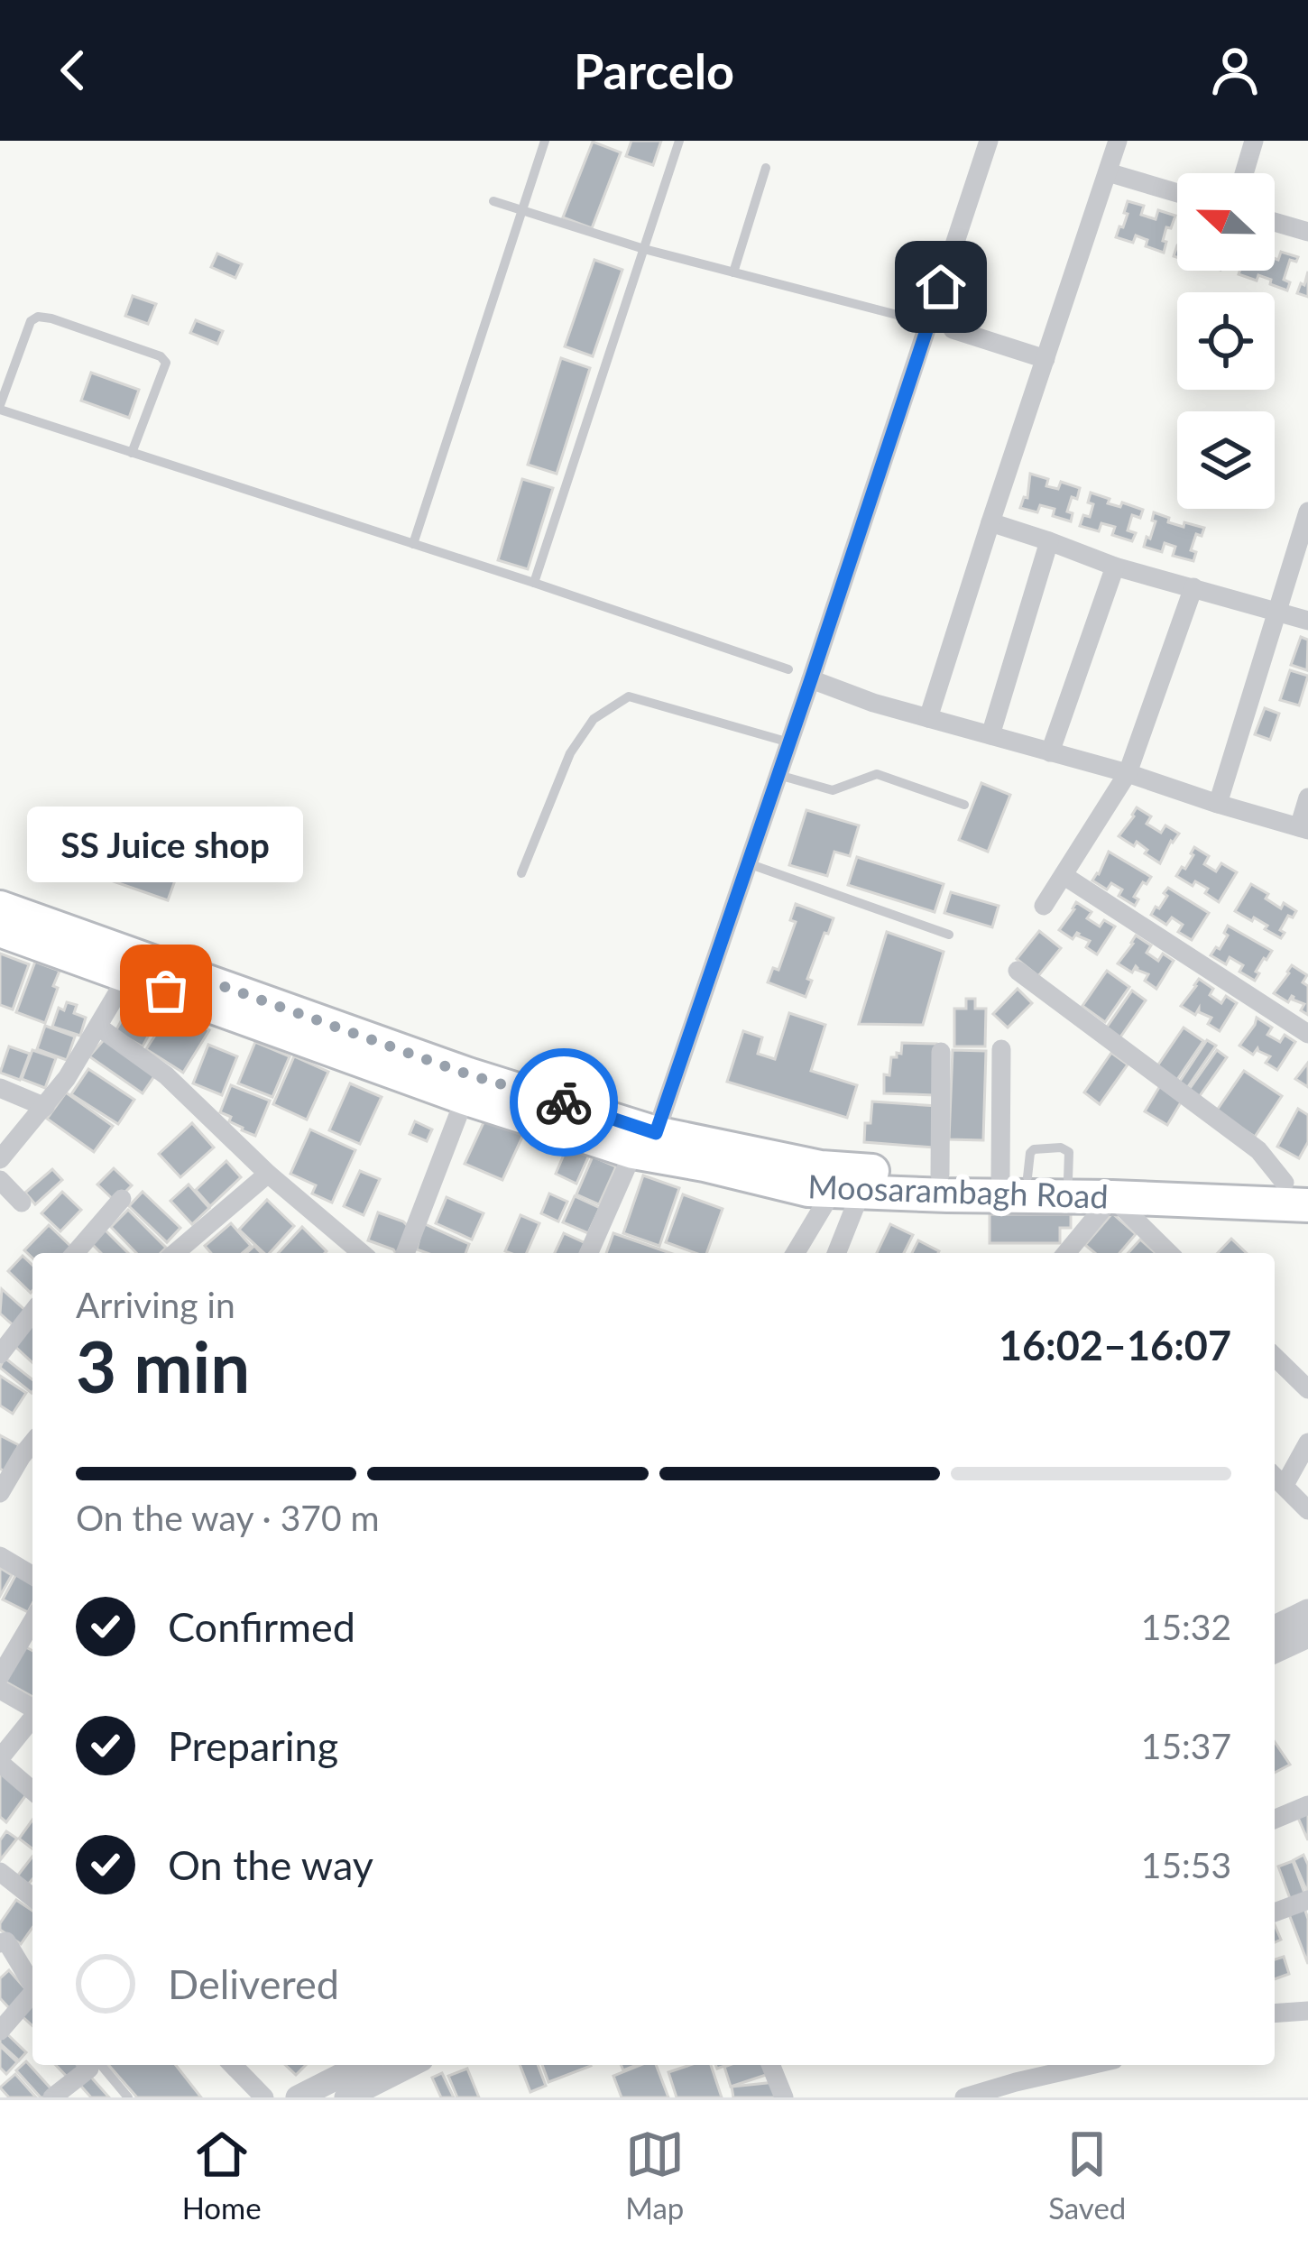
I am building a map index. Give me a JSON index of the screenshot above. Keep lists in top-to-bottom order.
{
  "streets": {
    "main road": ["Moosarambagh Road"]
  },
  "places": ["SS Juice shop"],
  "north": "left",
  "page": {
    "header": "Parcelo",
    "bubble": "SS Juice shop",
    "heading": ["3 min", "Arriving in", "16:02–16:07"],
    "bar": "On the way · 370 m",
    "list": [
      ["Confirmed", "15:32"],
      ["Preparing", "15:37"],
      ["On the way", "15:53"],
      "Delivered"
    ],
    "tabs": ["Home", "Map", "Saved"]
  }
}
